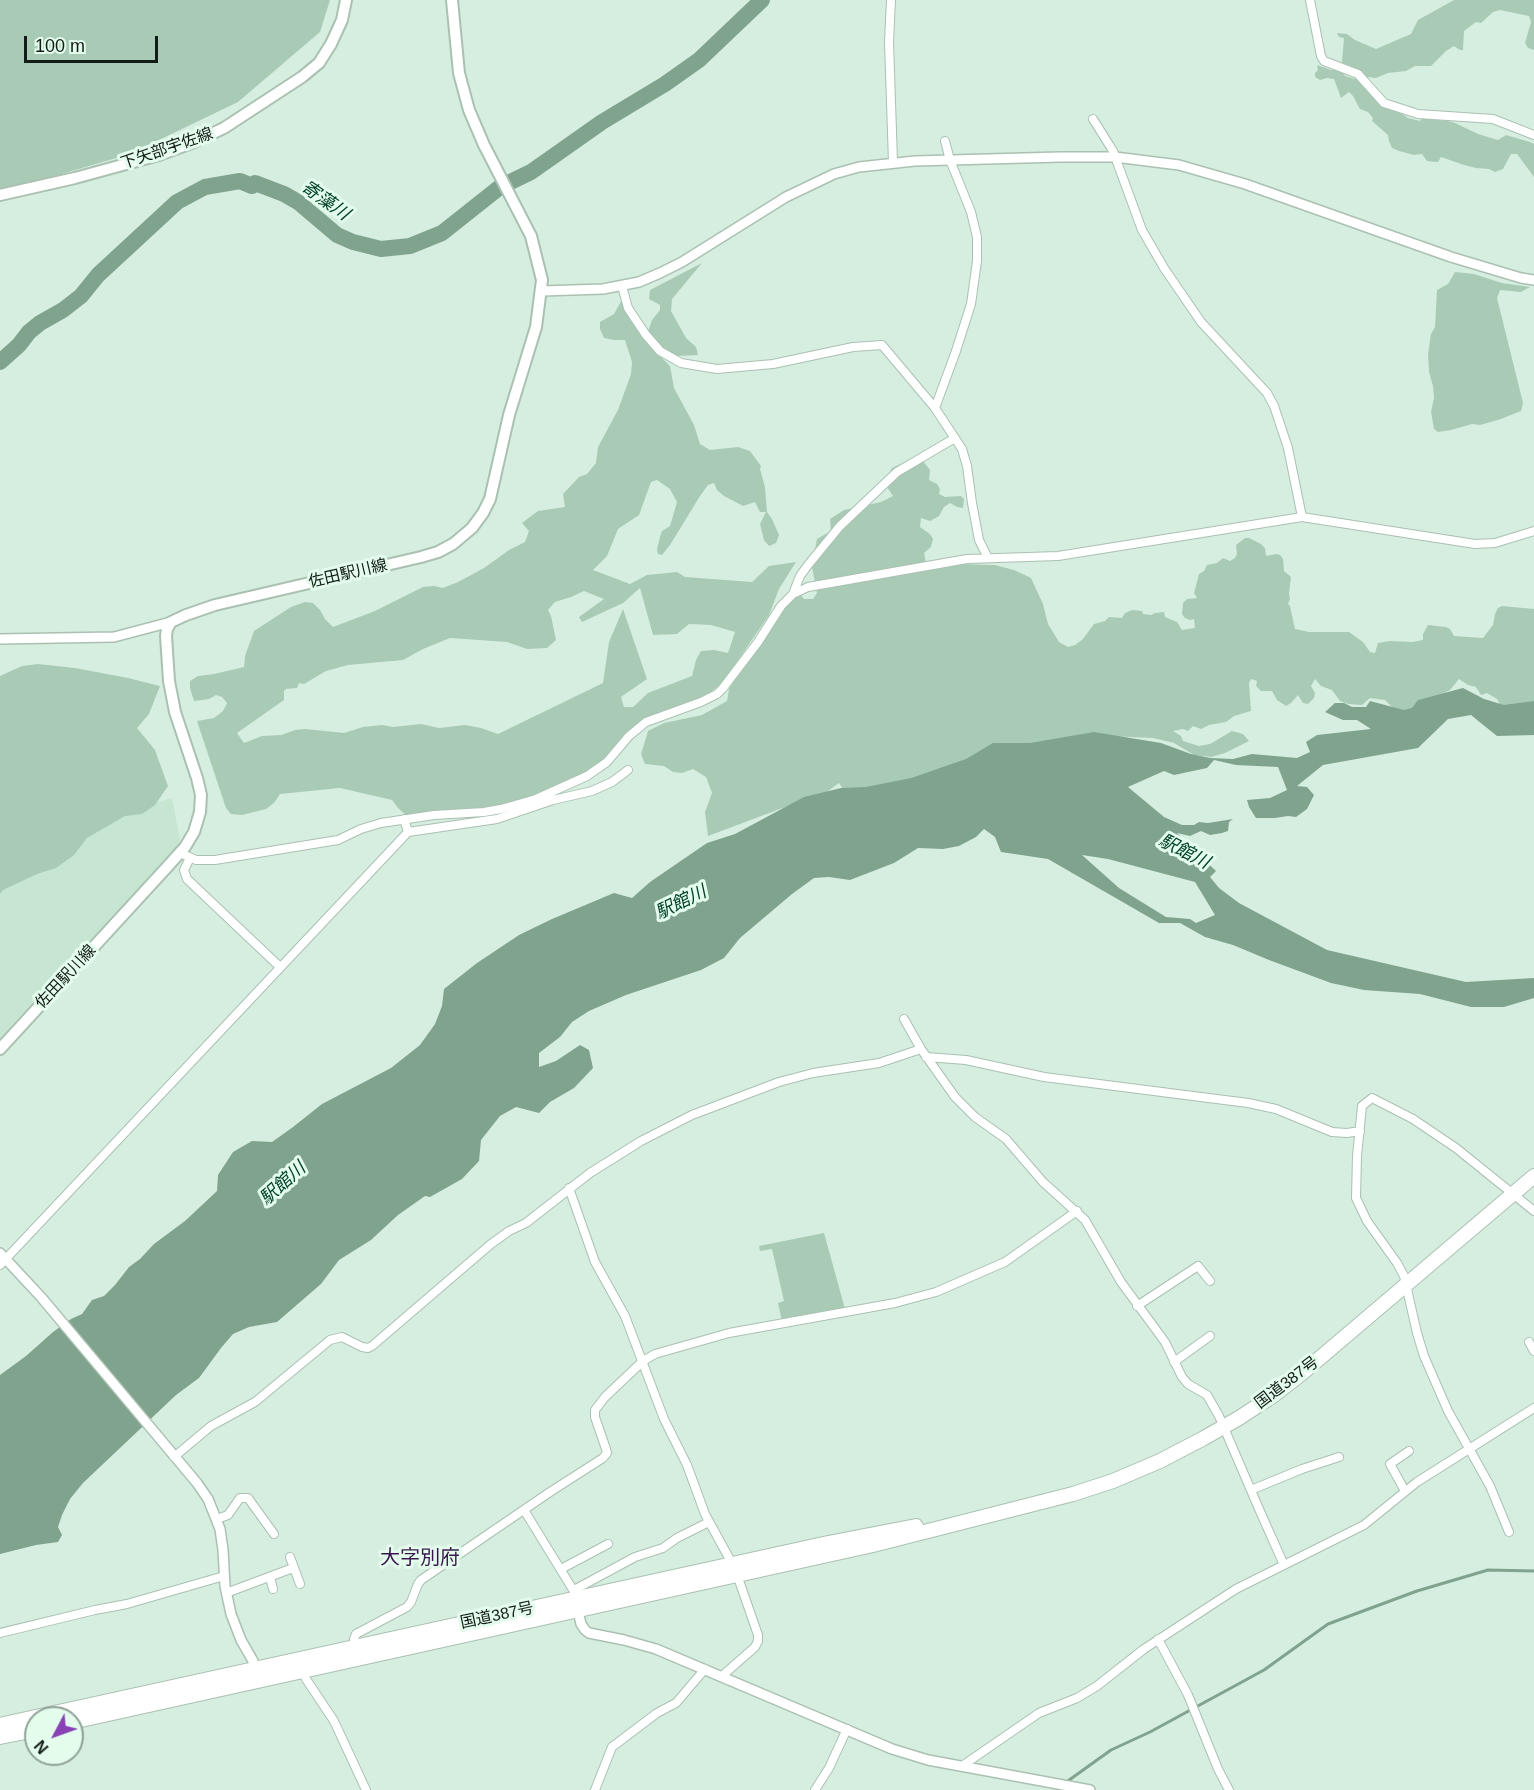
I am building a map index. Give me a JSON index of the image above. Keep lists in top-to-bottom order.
{
  "streets": {
    "highway": ["国道387号"],
    "main road": ["下矢部宇佐線", "佐田駅川線"]
  },
  "districts": ["大字別府"],
  "water": ["寄藻川", "駅館川"],
  "scale_bar": "100 m",
  "north": "bottom left"
}
